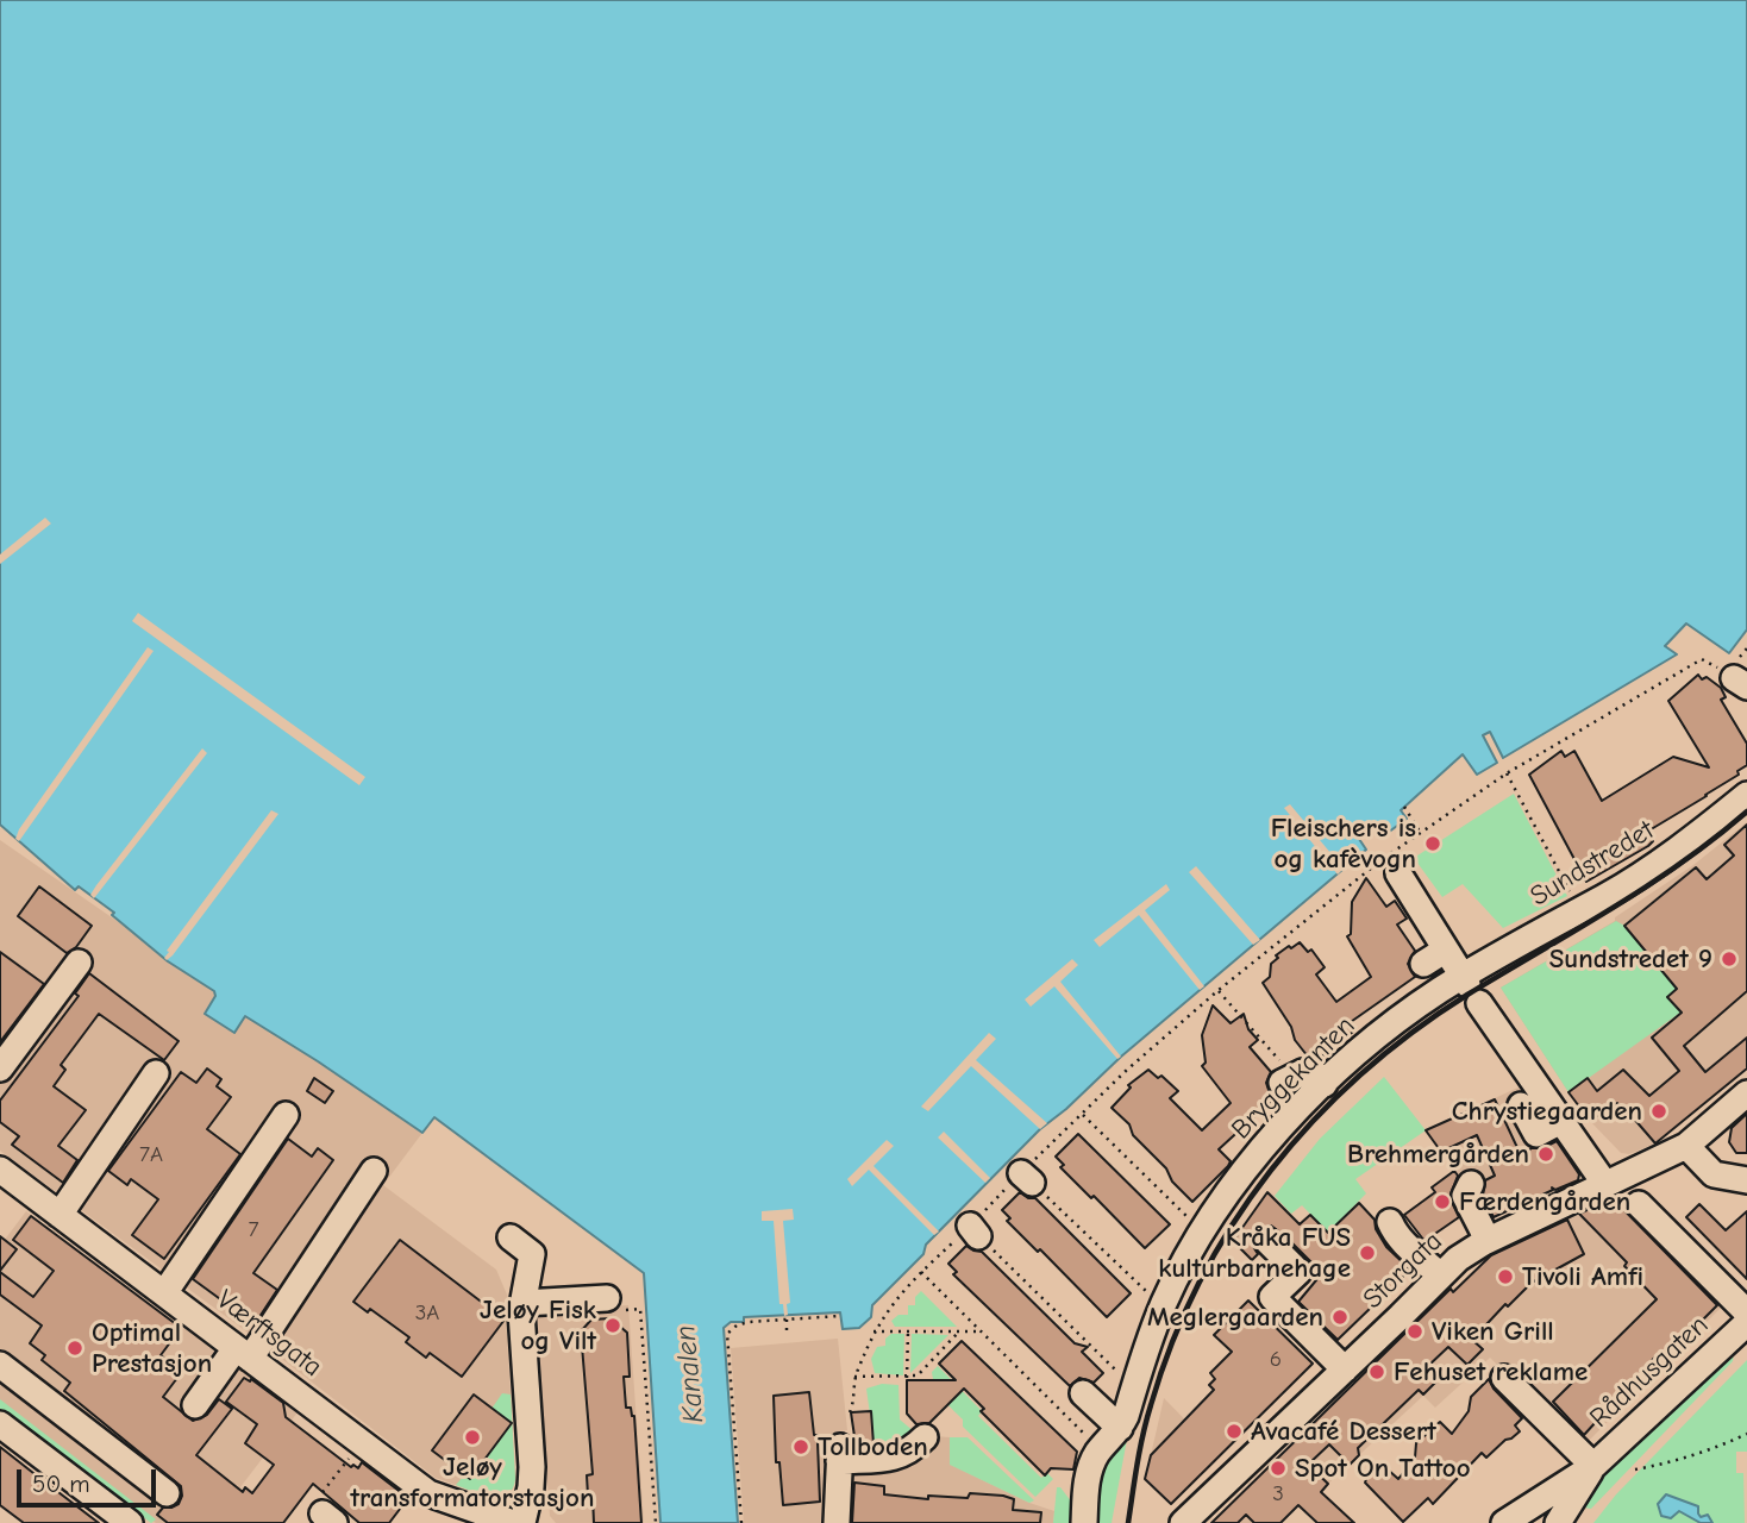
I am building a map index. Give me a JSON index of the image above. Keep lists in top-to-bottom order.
{
  "streets": {
    "street": [
      "Sundstredet",
      "Bryggekanten",
      "Storgata",
      "Værftsgata",
      "Rådhusgaten"
    ]
  },
  "crossings": [
    ["Sundstredet", "Bryggekanten"]
  ],
  "water": ["Kanalen"],
  "places": [
    "Fleischers is og kafèvogn",
    "Sundstredet 9",
    "Chrystiegaarden",
    "Brehmergården",
    "Færdengården",
    "Kråka FUS kulturbarnehage",
    "Tivoli Amfi",
    "Meglergaarden",
    "Jeløy Fisk og Vilt",
    "Viken Grill",
    "Optimal Prestasjon",
    "Fehuset reklame",
    "Avacafé Dessert",
    "Jeløy transformatorstasjon",
    "Tollboden",
    "Spot On Tattoo"
  ],
  "house_numbers": [
    "7A",
    "7",
    "3A",
    "6",
    "3"
  ],
  "scale_bar": "50 m"
}
